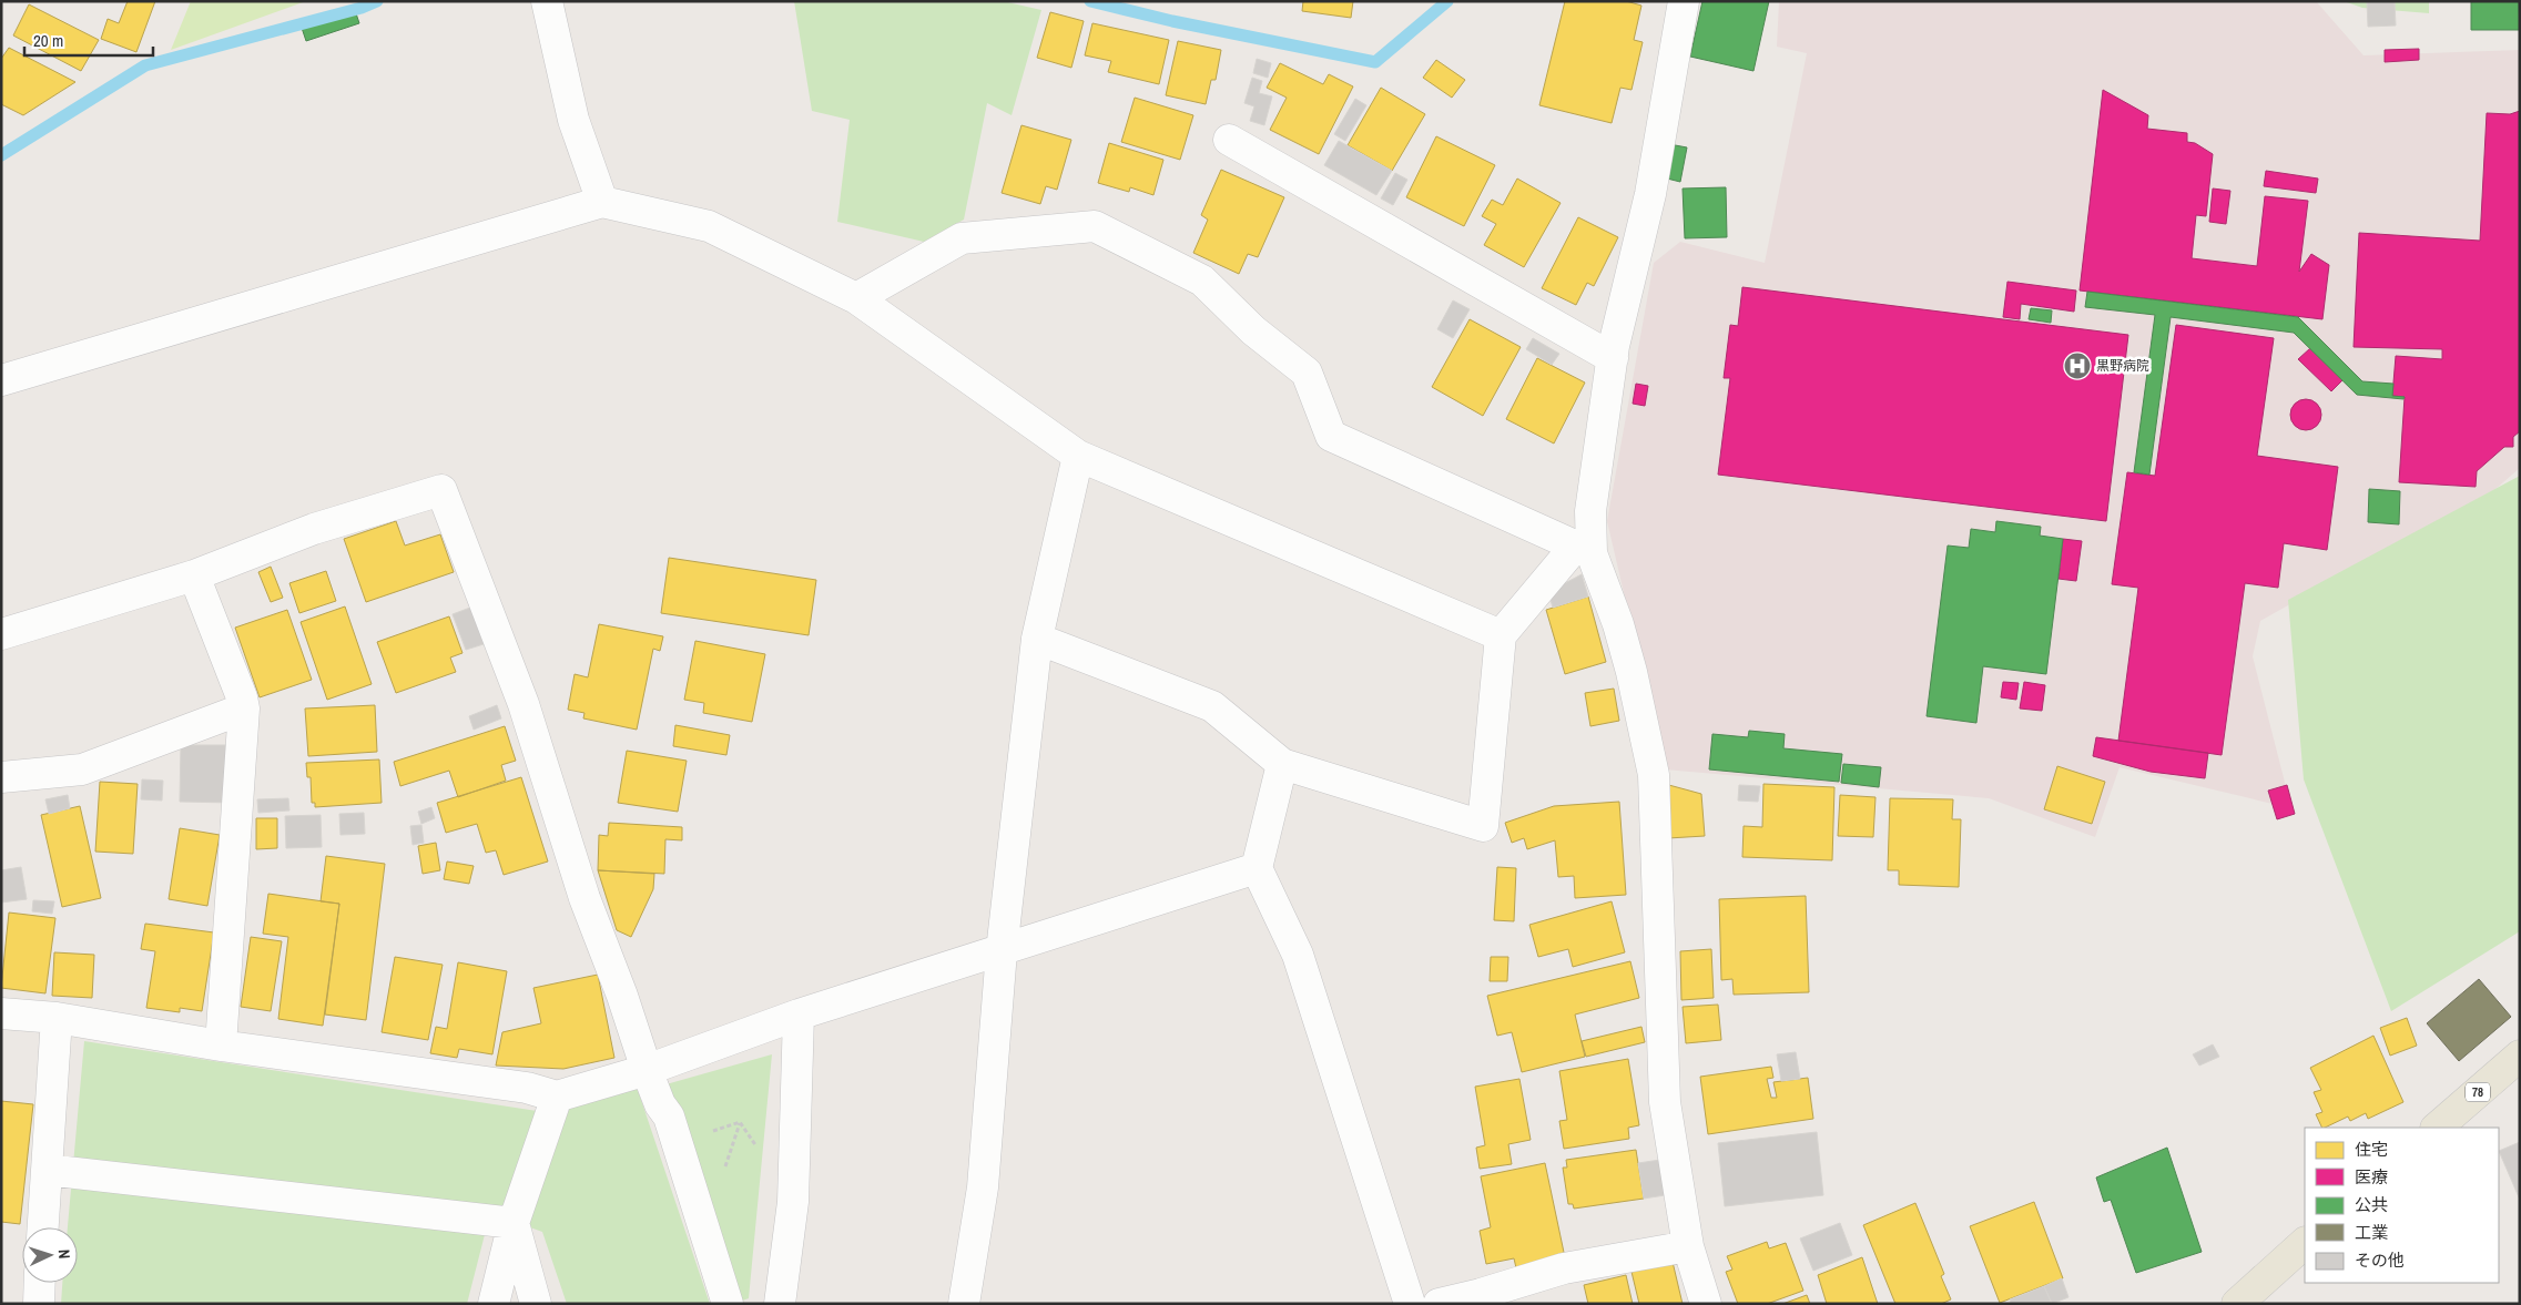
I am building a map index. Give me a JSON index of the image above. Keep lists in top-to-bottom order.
{
  "streets": {
    "main road": ["78"]
  },
  "places": {
    "hospital": ["黒野病院"]
  },
  "legend": [
    "住宅",
    "医療",
    "公共",
    "工業",
    "その他"
  ],
  "scale_bar": "20 m",
  "north": "right"
}
